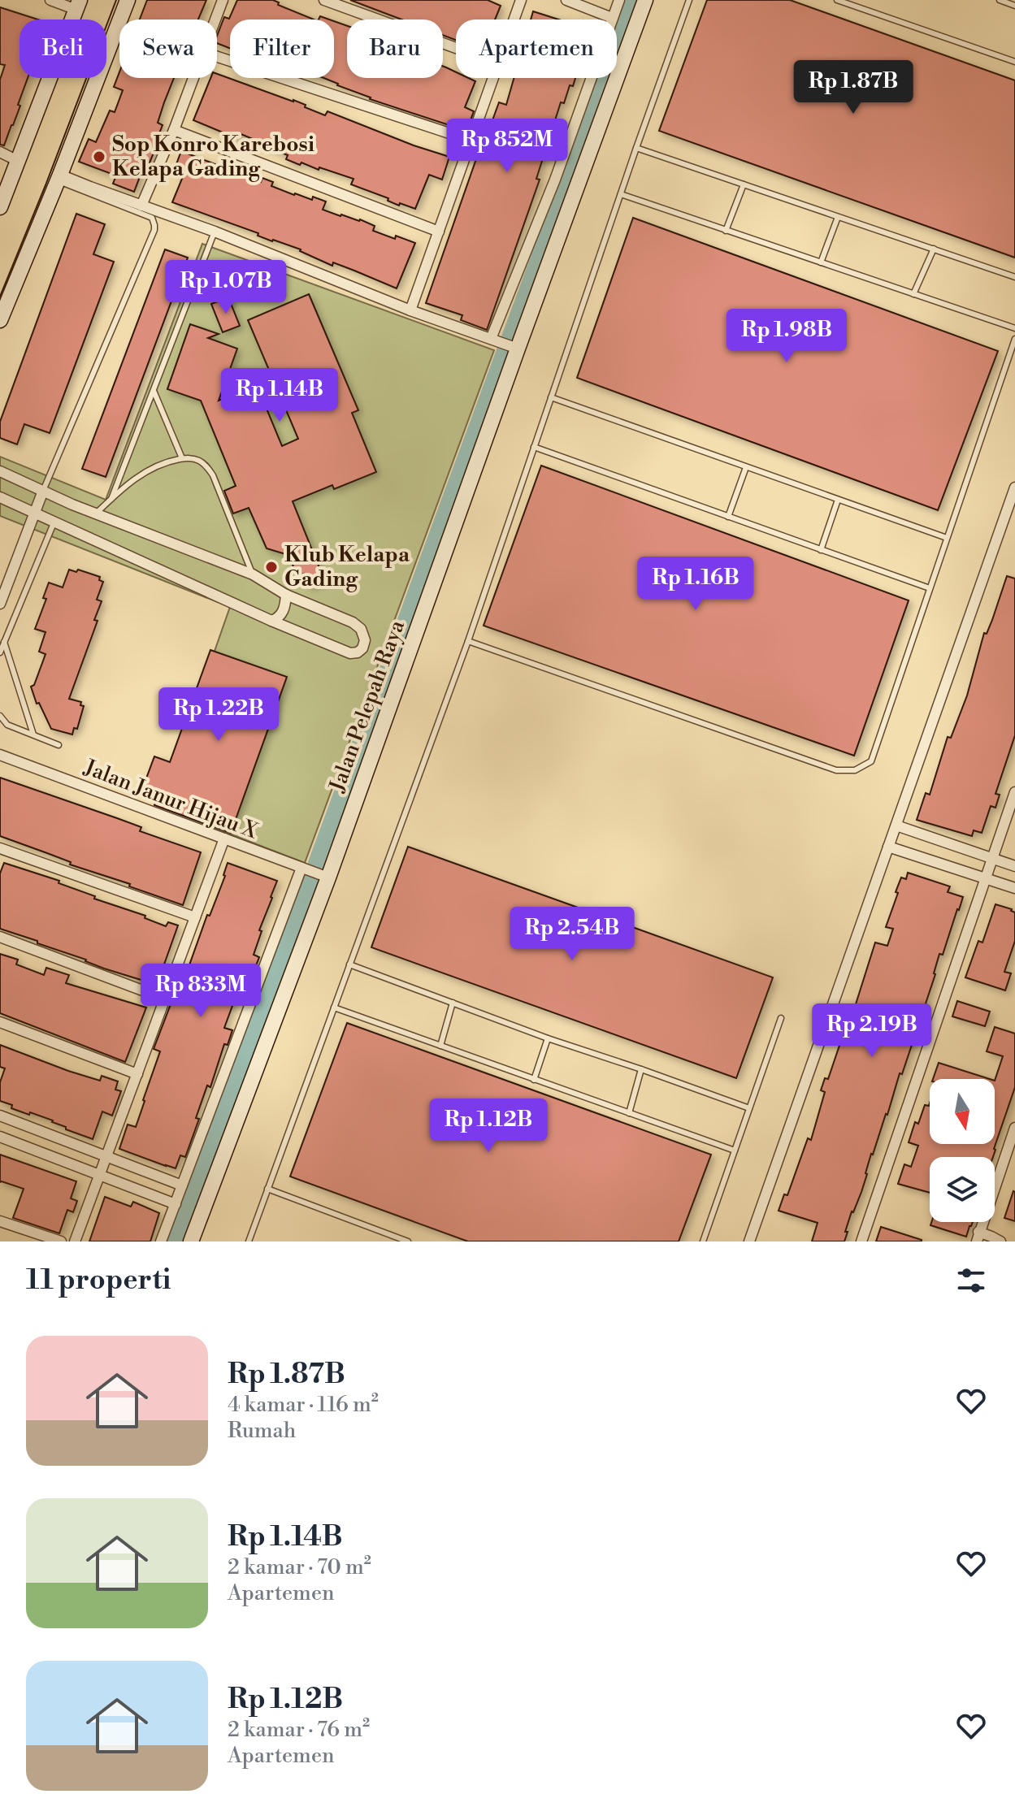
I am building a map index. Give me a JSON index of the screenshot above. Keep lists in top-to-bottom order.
{
  "streets": {
    "street": ["Jalan Pelepah Raya", "Jalan Janur Hijau X"]
  },
  "crossings": [
    ["Jalan Pelepah Raya", "Jalan Janur Hijau X"]
  ],
  "places": ["Sop Konro Karebosi Kelapa Gading", "Klub Kelapa Gading"],
  "north": "bottom",
  "page": {
    "chip": [
      "Beli",
      "Sewa",
      "Filter",
      "Baru",
      "Apartemen"
    ],
    "price": [
      "Rp 1.87B",
      "Rp 852M",
      "Rp 1.07B",
      "Rp 1.98B",
      "Rp 1.14B",
      "Rp 1.16B",
      "Rp 1.22B",
      "Rp 2.54B",
      "Rp 833M",
      "Rp 2.19B",
      "Rp 1.12B"
    ],
    "heading": "11 properti",
    "list": [
      {
        "name": "Rp 1.87B",
        "note": "4 kamar · 116 m² · Rumah"
      },
      {
        "name": "Rp 1.14B",
        "note": "2 kamar · 70 m² · Apartemen"
      },
      {
        "name": "Rp 1.12B",
        "note": "2 kamar · 76 m² · Apartemen"
      }
    ]
  }
}
